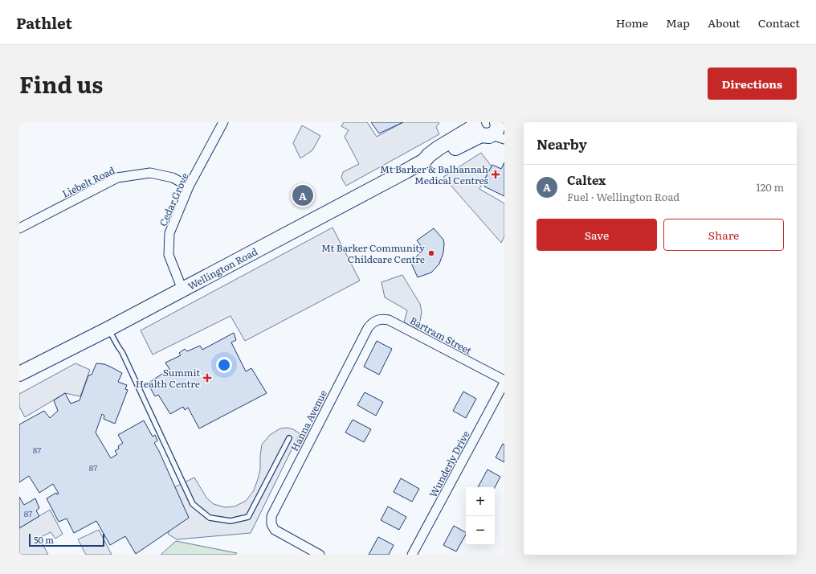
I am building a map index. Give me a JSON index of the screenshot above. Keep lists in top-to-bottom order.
{
  "streets": {
    "main road": ["Wellington Road"],
    "street": [
      "Liebelt Road",
      "Cedar Grove",
      "Bartram Street",
      "Hanna Avenue",
      "Wunderly Drive"
    ]
  },
  "crossings": [
    ["Liebelt Road", "Cedar Grove"],
    ["Cedar Grove", "Wellington Road"],
    ["Bartram Street", "Hanna Avenue"],
    ["Bartram Street", "Wunderly Drive"]
  ],
  "places": {
    "health": ["Mt Barker & Balhannah Medical Centres", "Summit Health Centre"],
    "other": ["Mt Barker Community Childcare Centre"]
  },
  "house_numbers": ["87", "87", "87"],
  "scale_bar": "50 m",
  "page": {
    "header": "Pathlet",
    "nav": [
      "Home",
      "Map",
      "About",
      "Contact"
    ],
    "title": "Find us",
    "buttons": [
      "Directions",
      ["Save", "Share"]
    ],
    "heading": "Nearby",
    "list": [
      {
        "mark": "A",
        "name": "Caltex",
        "note": "Fuel · Wellington Road",
        "value": "120 m"
      }
    ],
    "pins": "A",
    "map_buttons": ["+", "−"],
    "scale": "50 m"
  }
}
